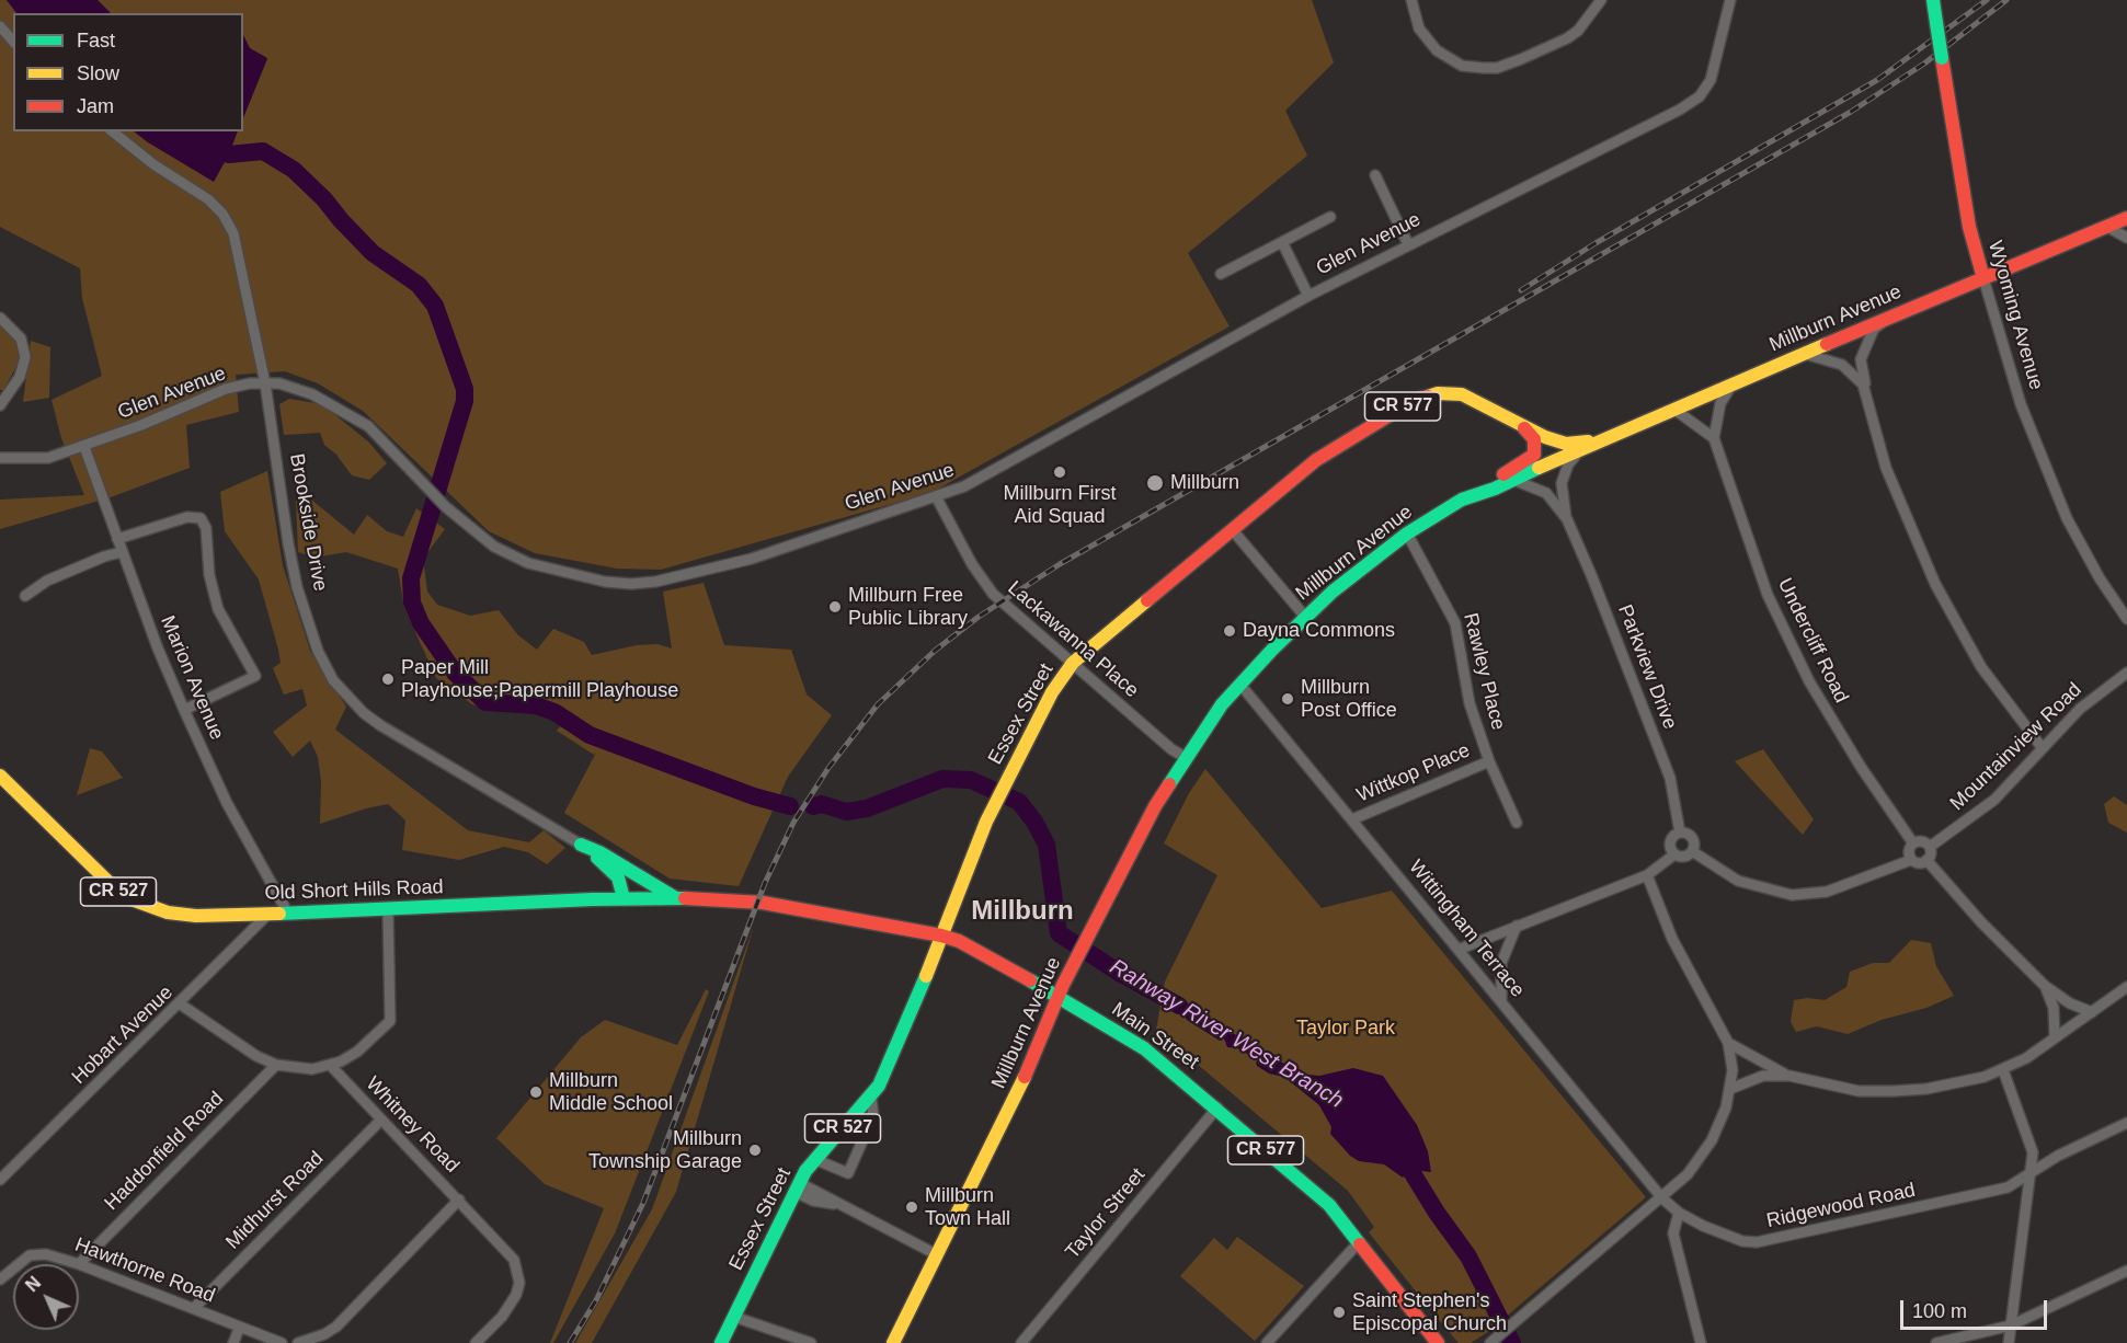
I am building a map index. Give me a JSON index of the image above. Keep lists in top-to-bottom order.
{
  "streets": {
    "main road": [
      "Wyoming Avenue",
      "Millburn Avenue",
      "CR 577",
      "Brookside Drive",
      "Essex Street",
      "Old Short Hills Road",
      "CR 527",
      "Main Street"
    ],
    "street": [
      "Glen Avenue",
      "Lackawanna Place",
      "Undercliff Road",
      "Parkview Drive",
      "Rawley Place",
      "Marion Avenue",
      "Mountainview Road",
      "Wittkop Place",
      "Wittingham Terrace",
      "Hobart Avenue",
      "Whitney Road",
      "Haddonfield Road",
      "Midhurst Road",
      "Ridgewood Road",
      "Taylor Street",
      "Hawthorne Road"
    ]
  },
  "crossings": [
    ["Glen Avenue", "Brookside Drive"],
    ["Glen Avenue", "Lackawanna Place"],
    ["Glen Avenue", "Marion Avenue"],
    ["Wyoming Avenue", "Millburn Avenue"],
    ["Millburn Avenue", "Lackawanna Place"],
    ["Millburn Avenue", "Undercliff Road"],
    ["Millburn Avenue", "Parkview Drive"],
    ["Millburn Avenue", "Rawley Place"],
    ["Millburn Avenue", "Essex Street"],
    ["Millburn Avenue", "Wittingham Terrace"],
    ["Millburn Avenue", "Main Street"],
    ["Brookside Drive", "Old Short Hills Road"],
    ["Lackawanna Place", "Essex Street"],
    ["Undercliff Road", "Mountainview Road"],
    ["Rawley Place", "Wittkop Place"],
    ["Marion Avenue", "Old Short Hills Road"],
    ["Essex Street", "Main Street"],
    ["Wittkop Place", "Wittingham Terrace"],
    ["Old Short Hills Road", "Hobart Avenue"],
    ["Old Short Hills Road", "Main Street"],
    ["Wittingham Terrace", "Ridgewood Road"],
    ["Main Street", "Taylor Street"],
    ["Whitney Road", "Midhurst Road"],
    ["Haddonfield Road", "Hawthorne Road"],
    ["Midhurst Road", "Hawthorne Road"]
  ],
  "districts": ["Millburn"],
  "water": ["Rahway River West Branch"],
  "parks": ["Taylor Park"],
  "places": [
    "Millburn First Aid Squad",
    "Millburn",
    "Millburn Free Public Library",
    "Dayna Commons",
    "Paper Mill Playhouse;Papermill Playhouse",
    "Millburn Post Office",
    "Millburn Middle School",
    "Millburn Township Garage",
    "Millburn Town Hall",
    "Saint Stephen's Episcopal Church"
  ],
  "legend": ["Fast", "Slow", "Jam"],
  "scale_bar": "100 m",
  "north": "top left"
}
